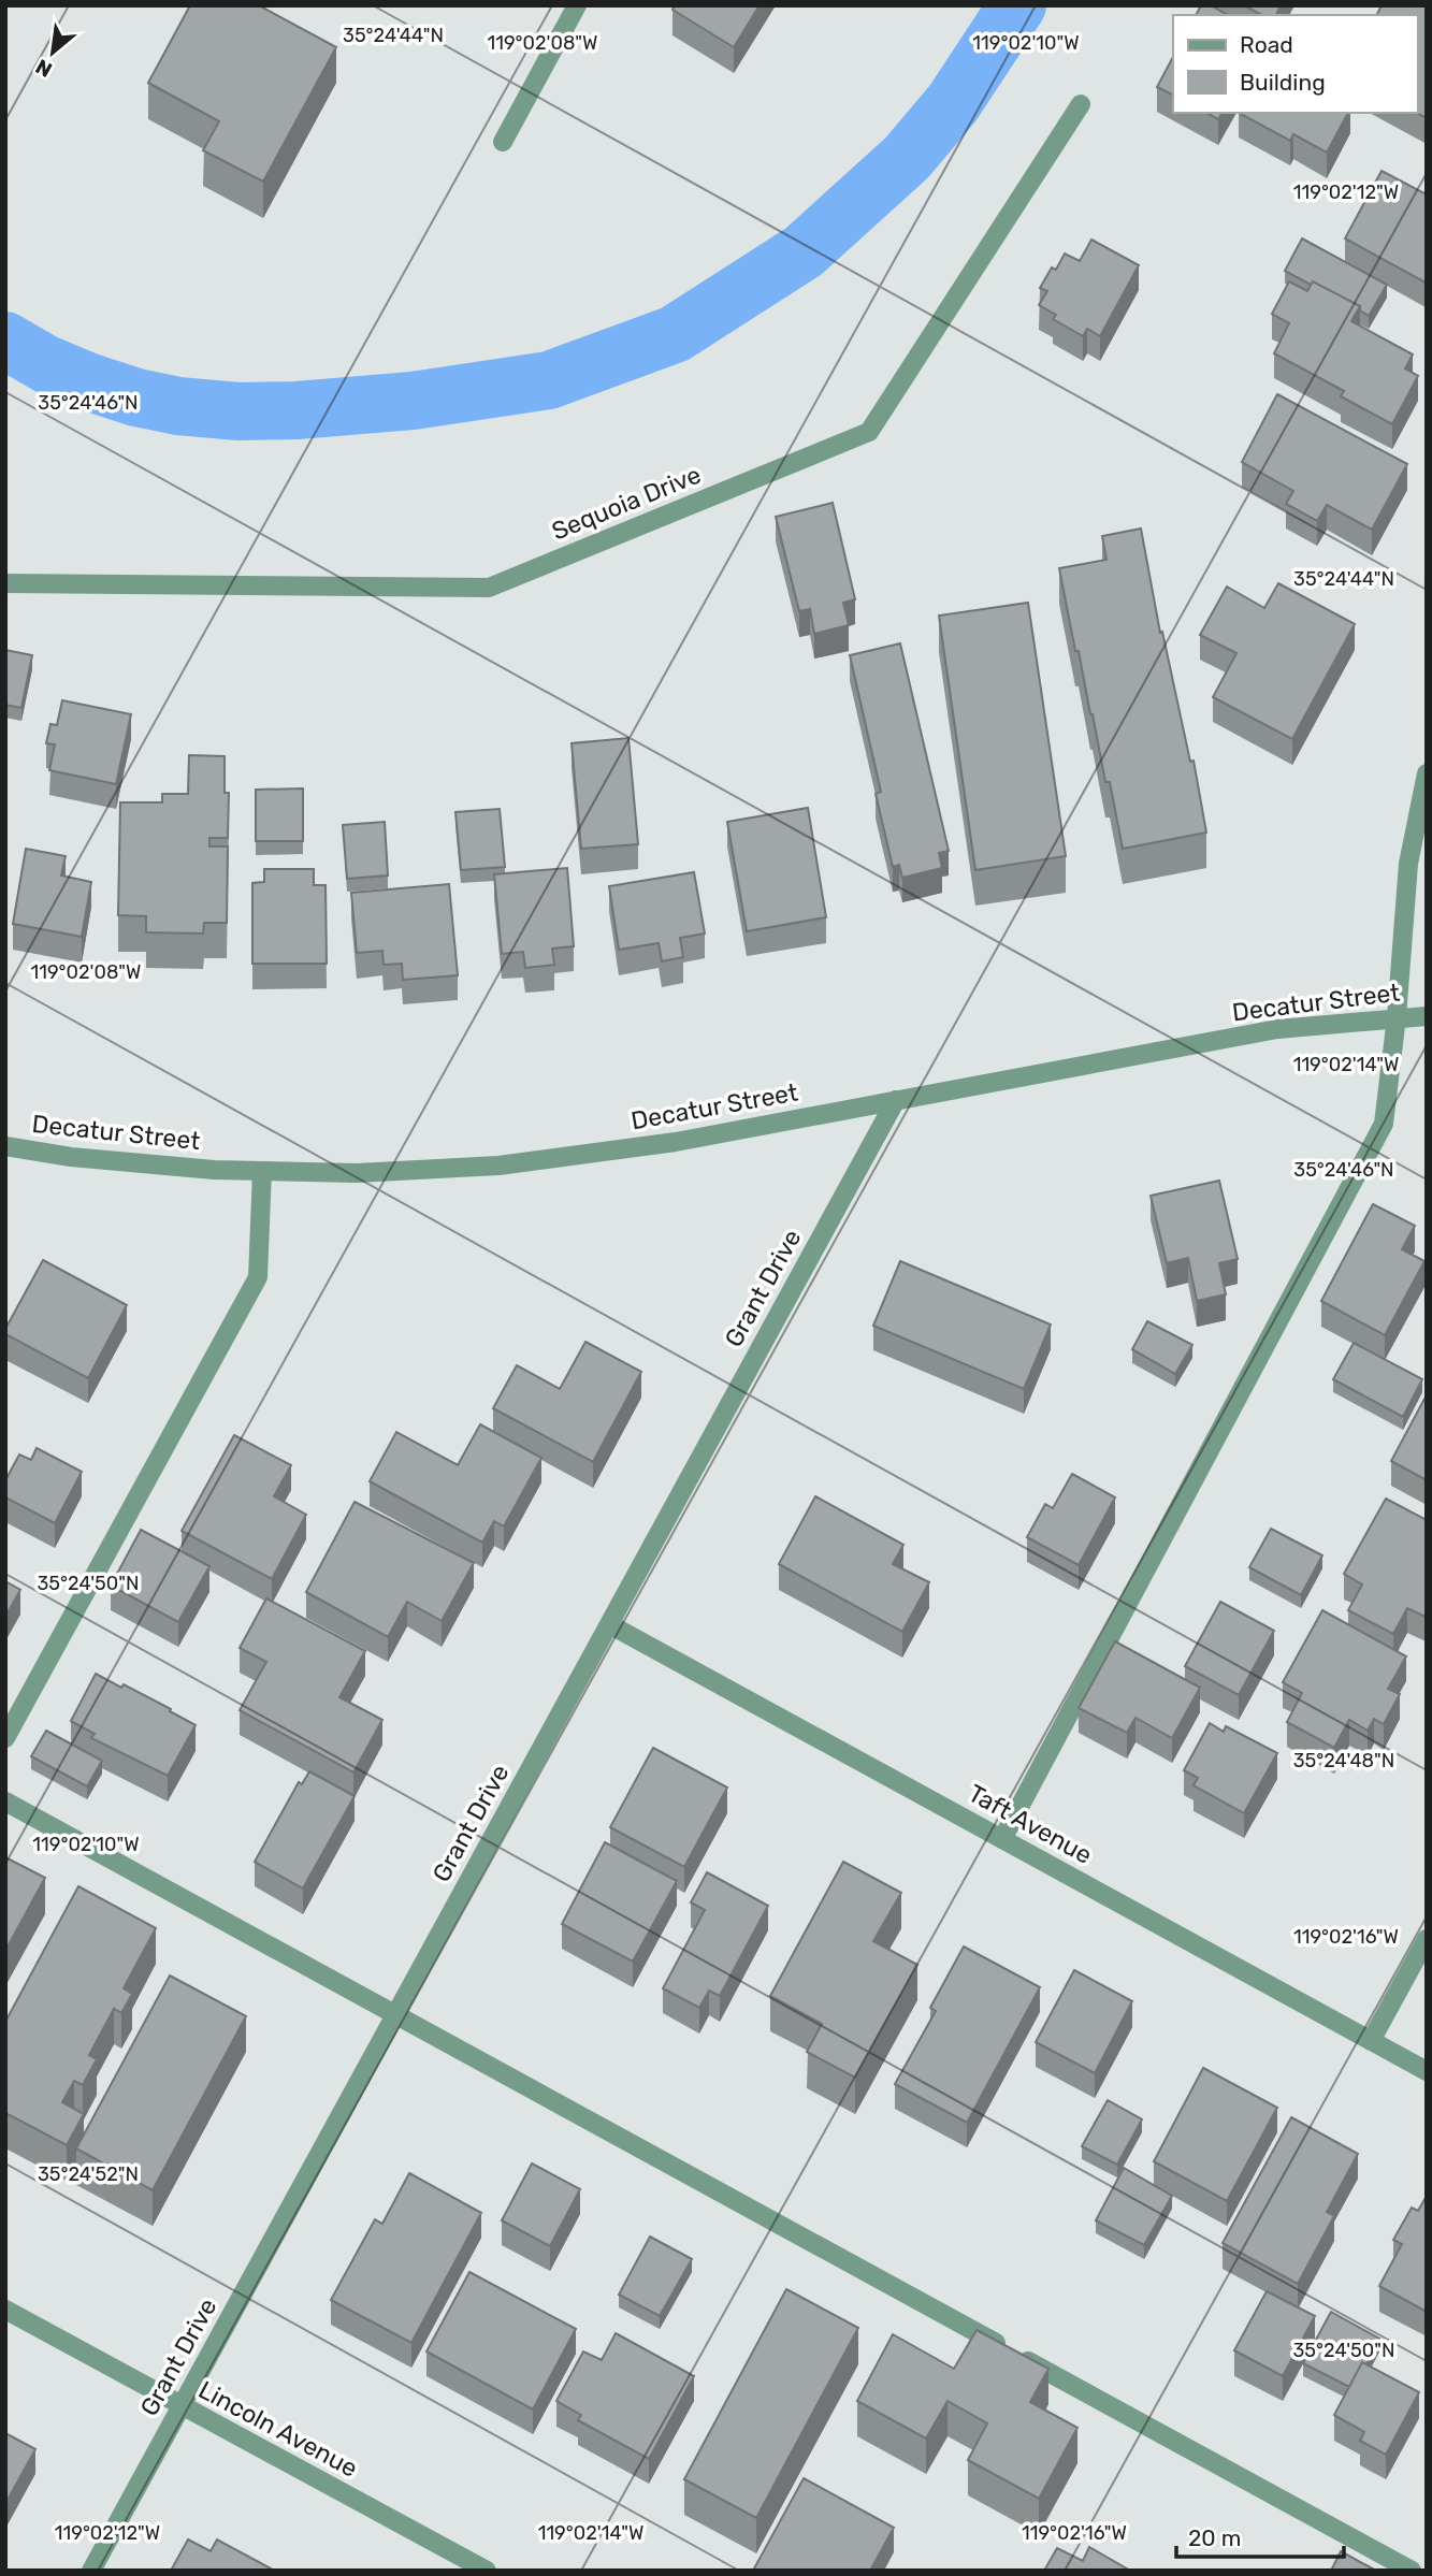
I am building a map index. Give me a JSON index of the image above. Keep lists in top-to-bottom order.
{
  "streets": {
    "street": [
      "Sequoia Drive",
      "Decatur Street",
      "Grant Drive",
      "Taft Avenue",
      "Lincoln Avenue"
    ]
  },
  "crossings": [
    ["Decatur Street", "Grant Drive"],
    ["Grant Drive", "Taft Avenue"],
    ["Grant Drive", "Lincoln Avenue"]
  ],
  "legend": ["Road", "Building"],
  "scale_bar": "20 m",
  "north": "bottom left",
  "coordinates": [
    "35°24'44\"N",
    "119°02'08\"W",
    "119°02'10\"W",
    "119°02'12\"W",
    "35°24'46\"N",
    "119°02'14\"W",
    "35°24'50\"N",
    "35°24'48\"N",
    "119°02'16\"W",
    "35°24'52\"N"
  ]
}
